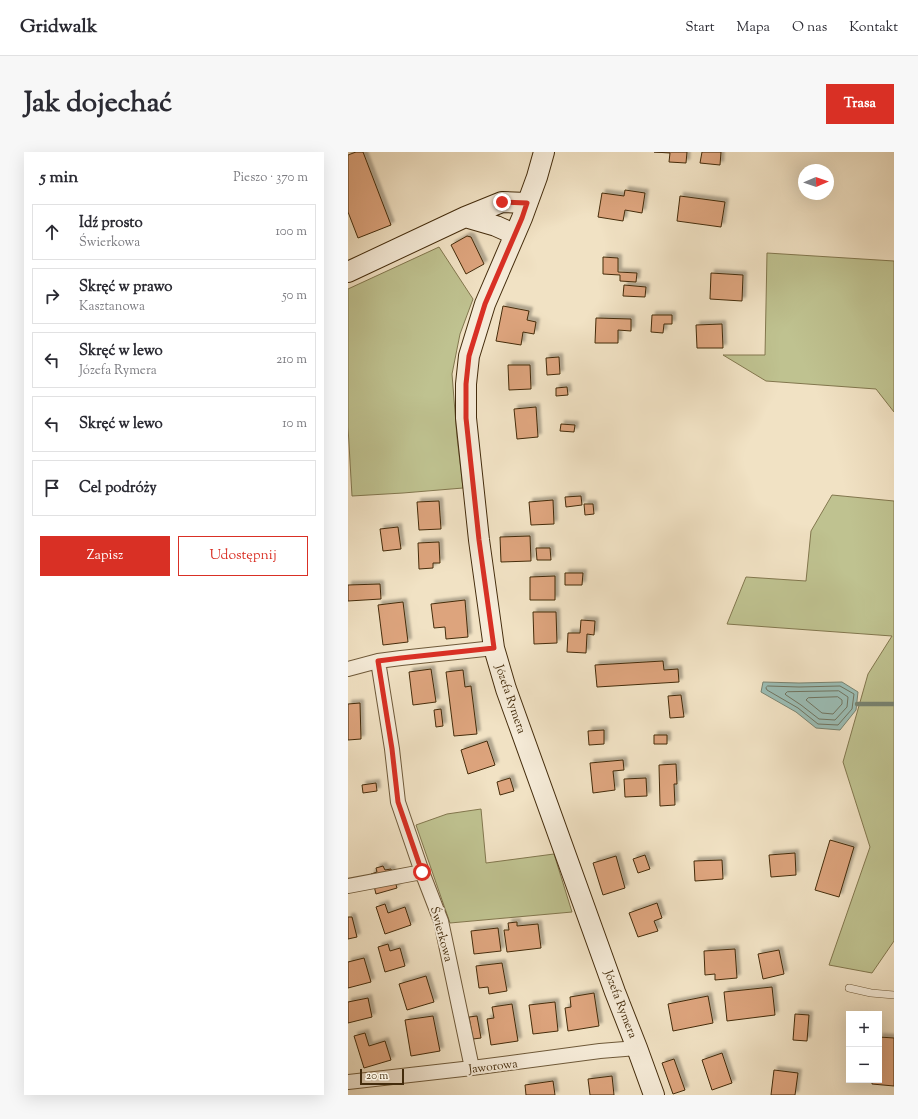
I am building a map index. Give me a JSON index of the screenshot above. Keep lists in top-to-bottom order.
{
  "streets": {
    "street": ["Józefa Rymera", "Świerkowa", "Jaworowa"]
  },
  "crossings": [
    ["Józefa Rymera", "Jaworowa"],
    ["Świerkowa", "Jaworowa"]
  ],
  "scale_bar": "20 m",
  "north": "right",
  "page": {
    "header": "Gridwalk",
    "nav": [
      "Start",
      "Mapa",
      "O nas",
      "Kontakt"
    ],
    "title": "Jak dojechać",
    "buttons": [
      "Trasa",
      ["Zapisz", "Udostępnij"]
    ],
    "heading": ["5 min", "Pieszo · 370 m"],
    "list": [
      ["Idź prosto", "Świerkowa", "100 m"],
      ["Skręć w prawo", "Kasztanowa", "50 m"],
      ["Skręć w lewo", "Józefa Rymera", "210 m"],
      ["Skręć w lewo", "10 m"],
      "Cel podróży"
    ],
    "map_buttons": ["+", "−"],
    "scale": "20 m"
  }
}
